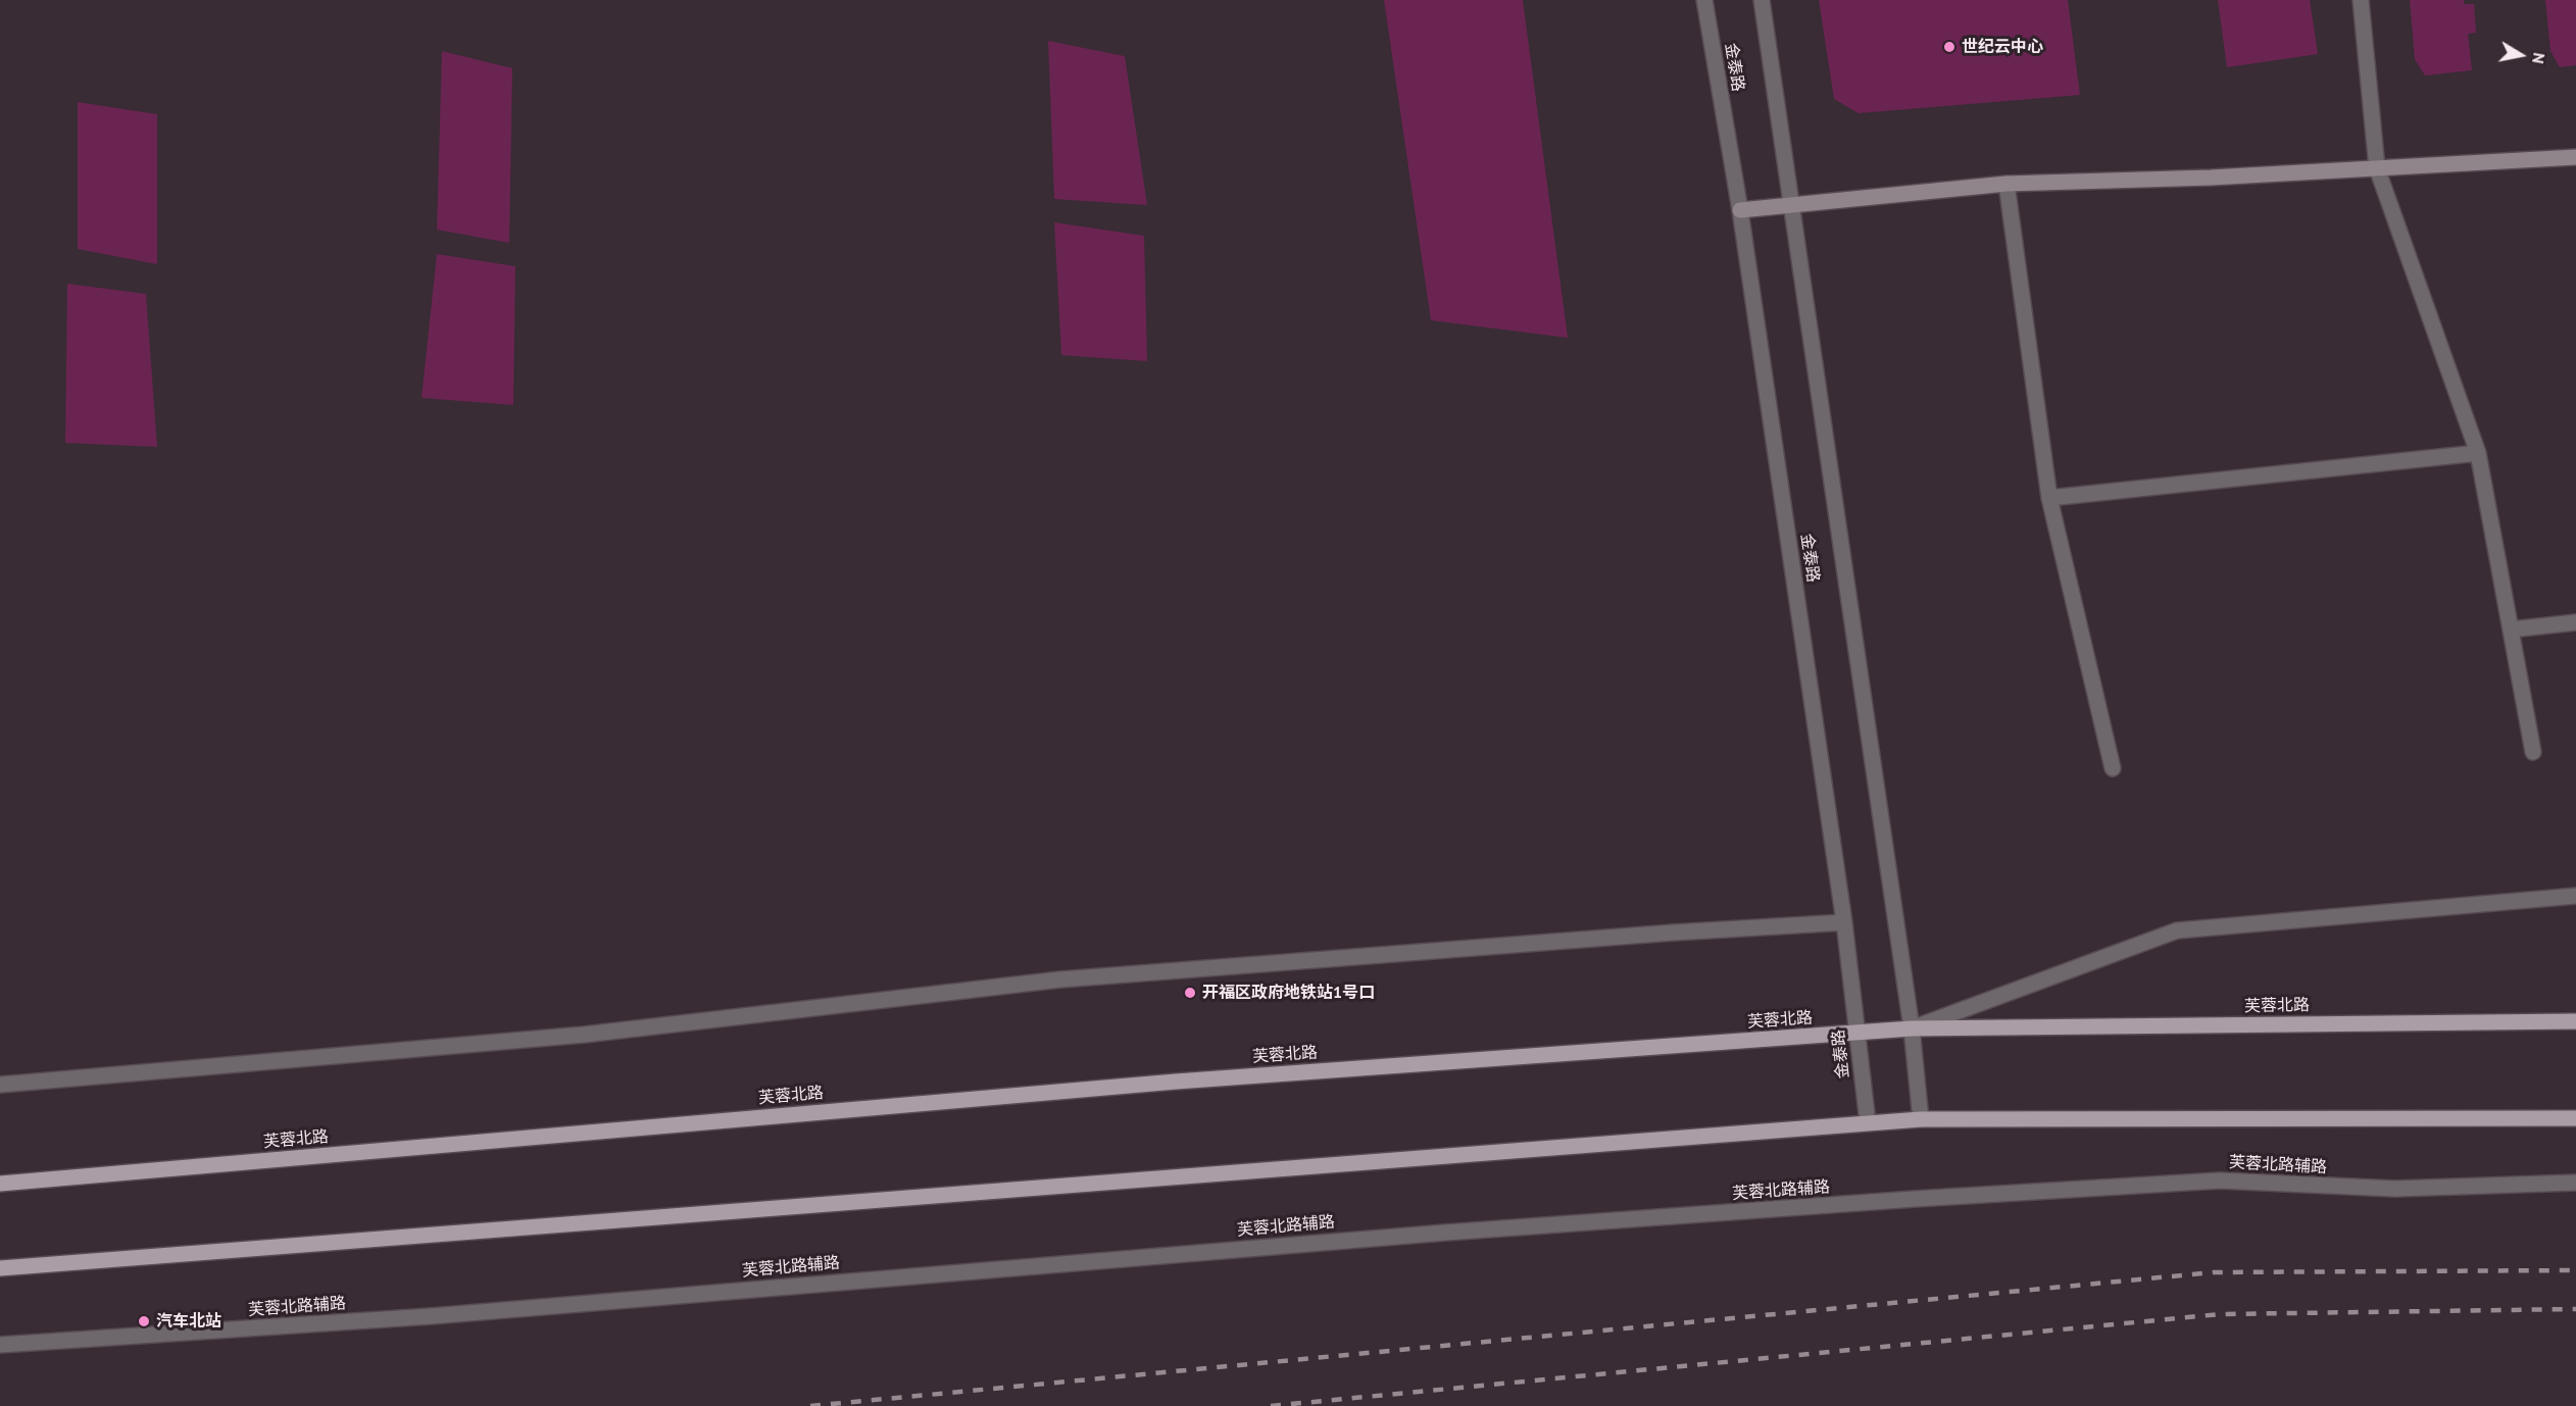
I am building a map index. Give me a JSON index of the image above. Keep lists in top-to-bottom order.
{
  "streets": {
    "main road": ["芙蓉北路"],
    "street": ["金泰路", "芙蓉北路辅路"]
  },
  "crossings": [
    ["金泰路", "芙蓉北路"]
  ],
  "places": ["世纪云中心", "开福区政府地铁站1号口", "汽车北站"],
  "north": "right"
}
